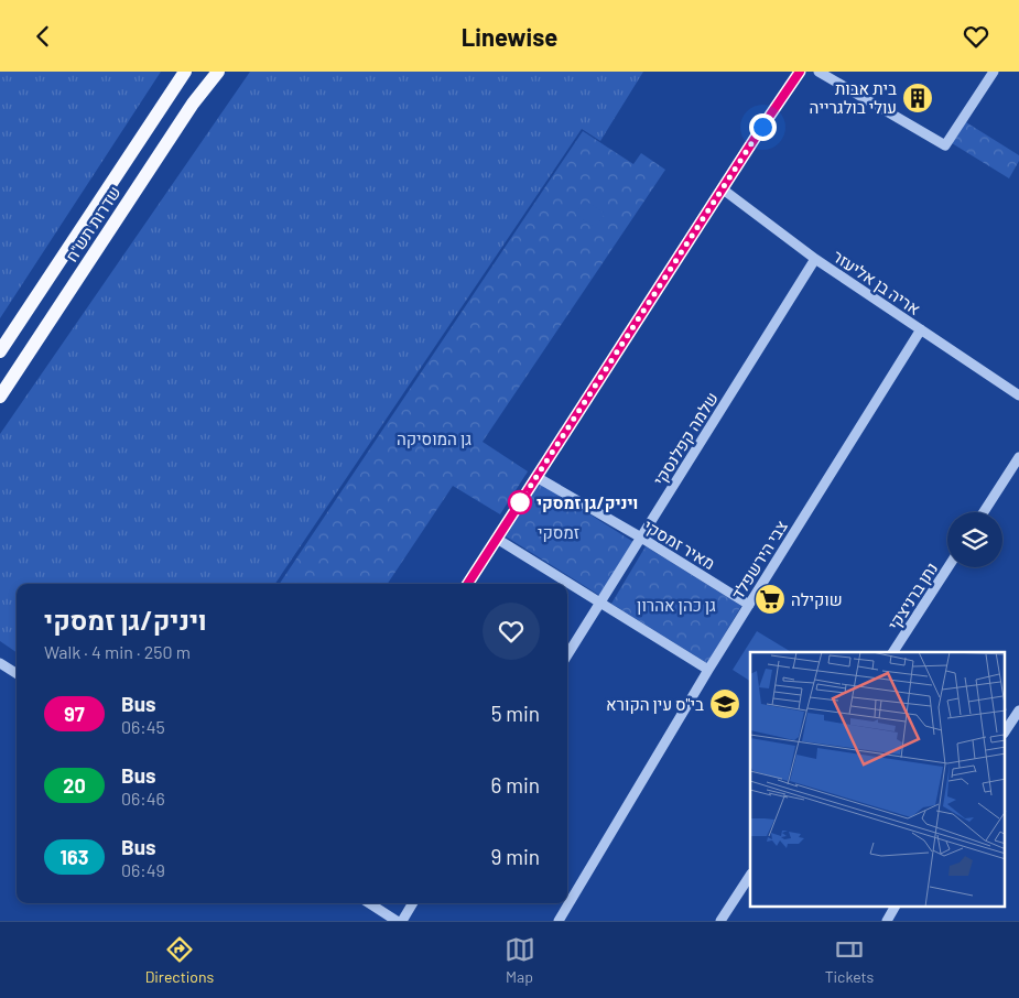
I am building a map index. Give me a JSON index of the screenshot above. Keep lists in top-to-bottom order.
{
  "streets": {
    "main road": ["שדרות תש\"ח"],
    "street": [
      "אריה בן אליעזר",
      "שלמה קפלנסקי",
      "מאיר זמסקי",
      "צבי הירשפלד",
      "נתן ברניצקי"
    ]
  },
  "crossings": [
    ["אריה בן אליעזר", "שלמה קפלנסקי"],
    ["אריה בן אליעזר", "צבי הירשפלד"],
    ["שלמה קפלנסקי", "מאיר זמסקי"],
    ["מאיר זמסקי", "צבי הירשפלד"]
  ],
  "parks": ["גן המוסיקה", "זמסקי", "גן כהן אהרון"],
  "places": {
    "building": ["בית אבות עולי בולגרייה"],
    "other": ["ויניק/גן זמסקי"],
    "supermarket": ["שוקילה"],
    "school or university": ["בי\"ס עין הקורא"]
  },
  "lines": ["bus line 97"],
  "page": {
    "header": "Linewise",
    "heading": ["ויניק/גן זמסקי", "Walk · 4 min · 250 m"],
    "list": [
      {
        "mark": "97",
        "name": "Bus",
        "note": "06:45",
        "value": "5 min"
      },
      {
        "mark": "20",
        "name": "Bus",
        "note": "06:46",
        "value": "6 min"
      },
      {
        "mark": "163",
        "name": "Bus",
        "note": "06:49",
        "value": "9 min"
      }
    ],
    "tabs": ["Directions", "Map", "Tickets"]
  }
}
